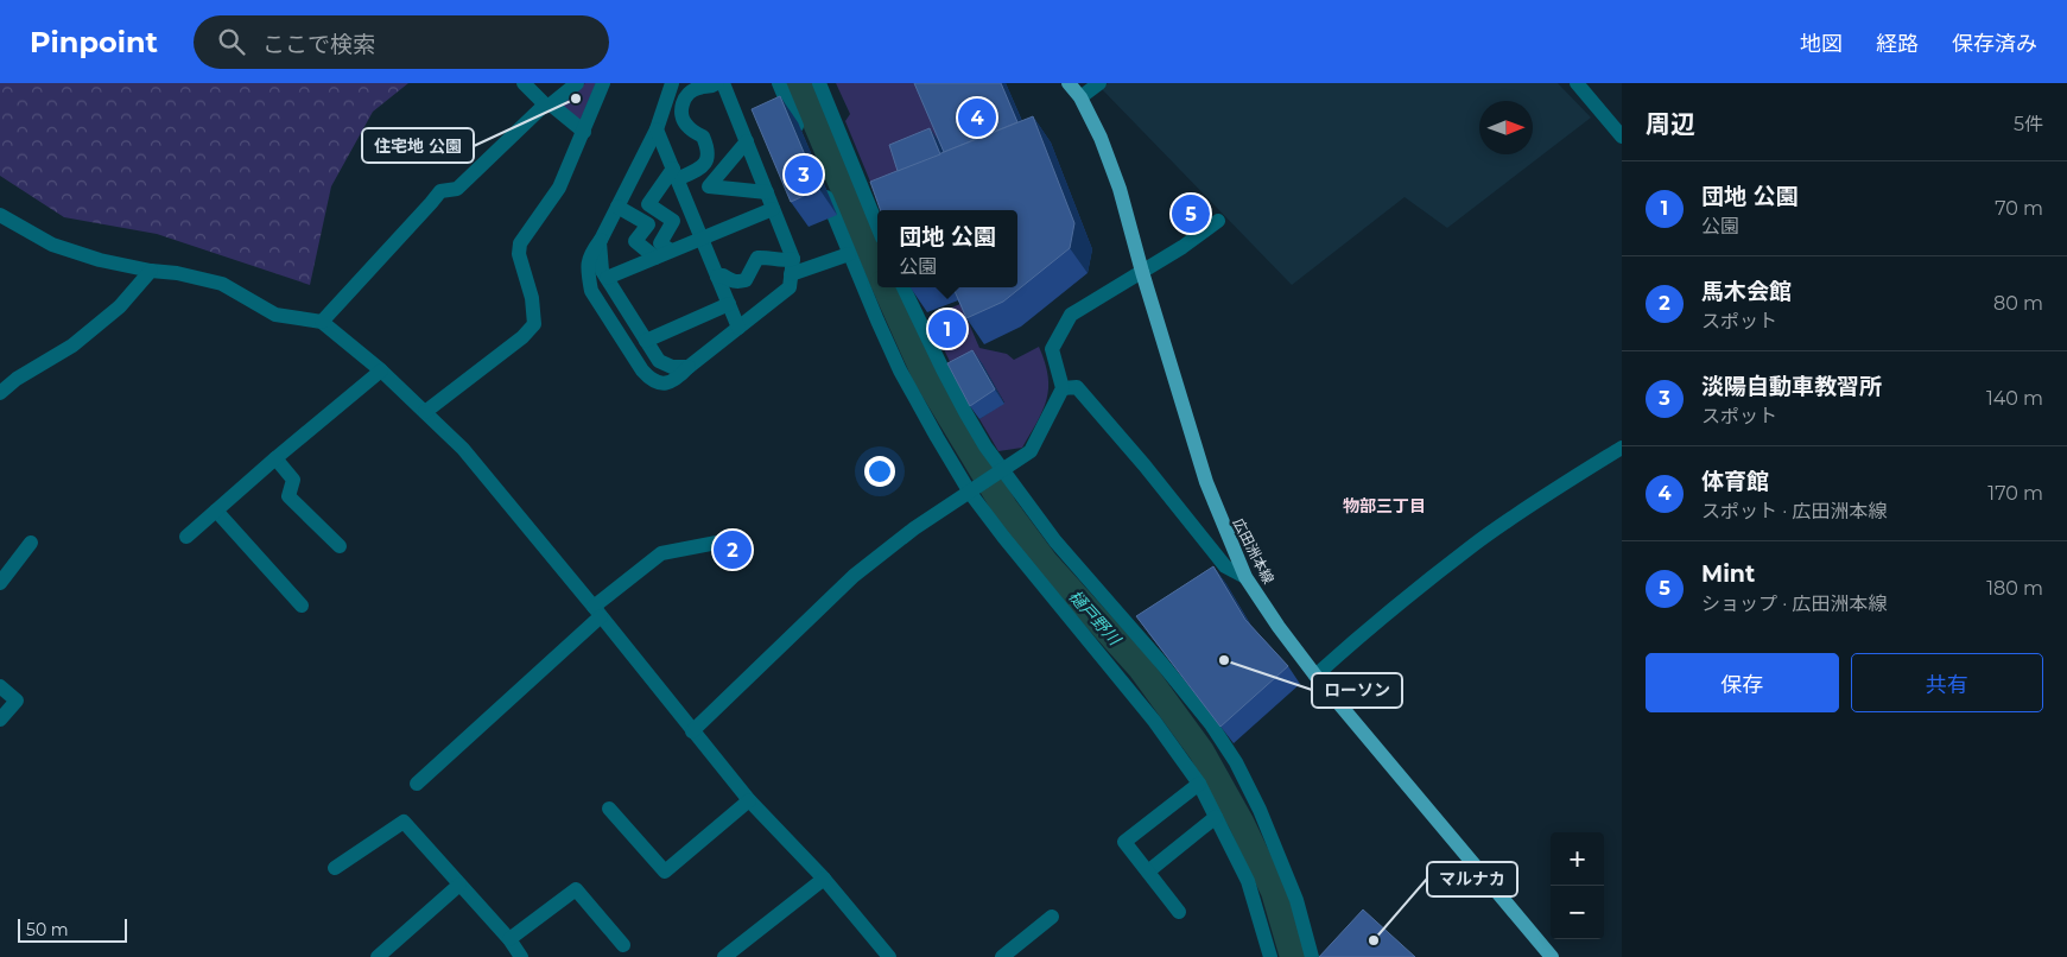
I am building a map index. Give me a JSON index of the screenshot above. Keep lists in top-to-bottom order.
{
  "streets": {
    "main road": ["広田洲本線"]
  },
  "districts": ["物部三丁目"],
  "water": ["樋戸野川"],
  "places": ["住宅地 公園", "ローソン", "マルナカ"],
  "scale_bar": "50 m",
  "north": "right",
  "page": {
    "header": "Pinpoint",
    "search": "ここで検索",
    "nav": ["地図", "経路", "保存済み"],
    "heading": ["周辺", "5件"],
    "pins": [
      "4",
      "3",
      "5",
      "1",
      "2"
    ],
    "list": [
      {
        "mark": "1",
        "name": "団地 公園",
        "note": "公園",
        "value": "70 m"
      },
      {
        "mark": "2",
        "name": "馬木会館",
        "note": "スポット",
        "value": "80 m"
      },
      {
        "mark": "3",
        "name": "淡陽自動車教習所",
        "note": "スポット",
        "value": "140 m"
      },
      {
        "mark": "4",
        "name": "体育館",
        "note": "スポット · 広田洲本線",
        "value": "170 m"
      },
      {
        "mark": "5",
        "name": "Mint",
        "note": "ショップ · 広田洲本線",
        "value": "180 m"
      }
    ],
    "popup": ["団地 公園", "公園"],
    "buttons": ["保存", "共有"],
    "map_buttons": ["+", "−"],
    "scale": "50 m"
  }
}
